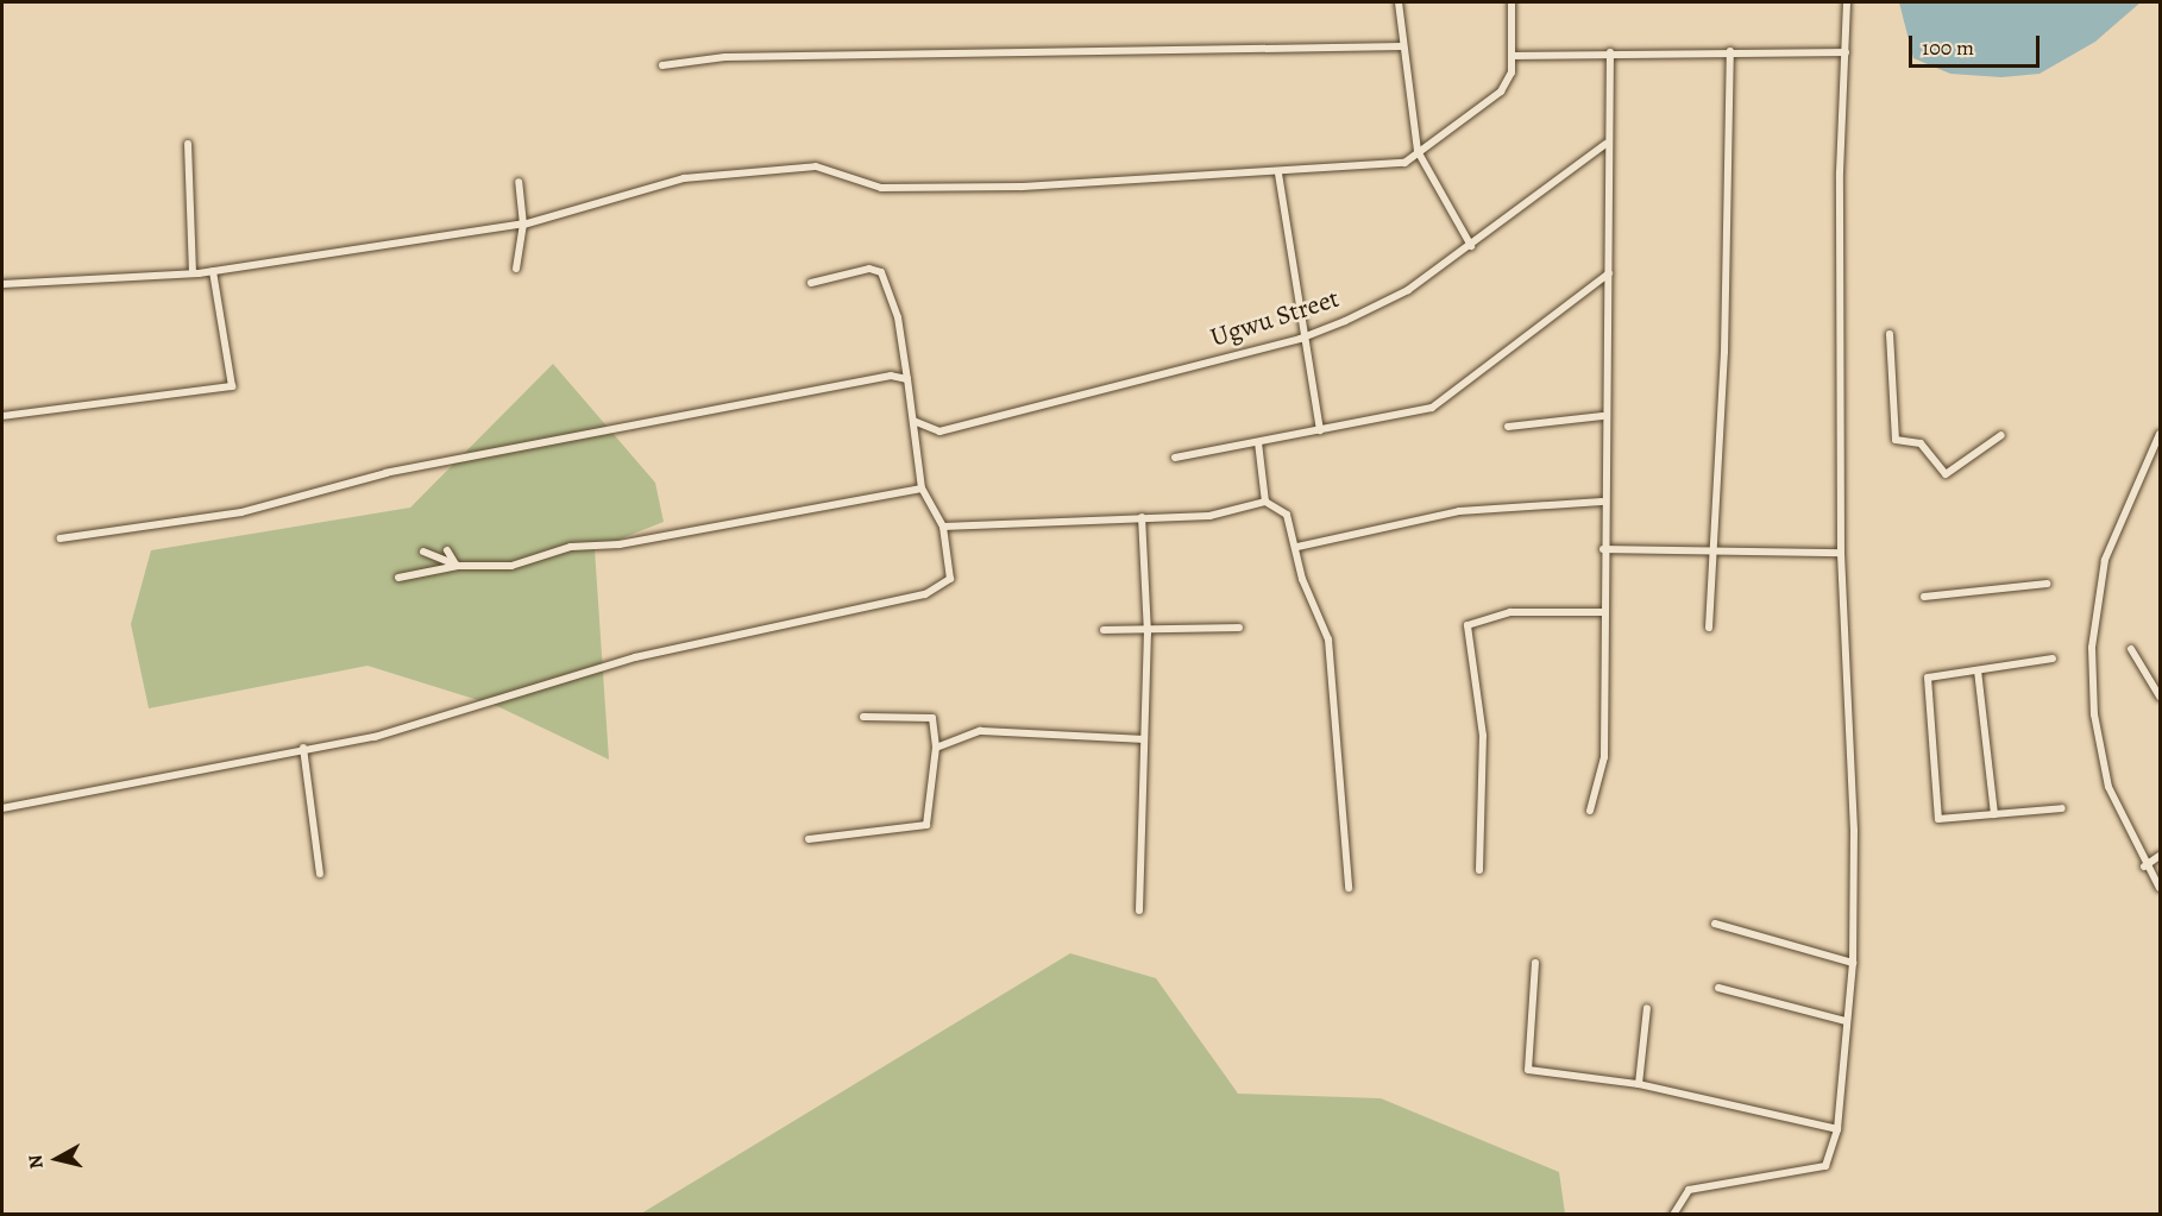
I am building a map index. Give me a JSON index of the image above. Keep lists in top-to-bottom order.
{
  "streets": {
    "street": ["Ugwu Street"]
  },
  "scale_bar": "100 m",
  "north": "left"
}
